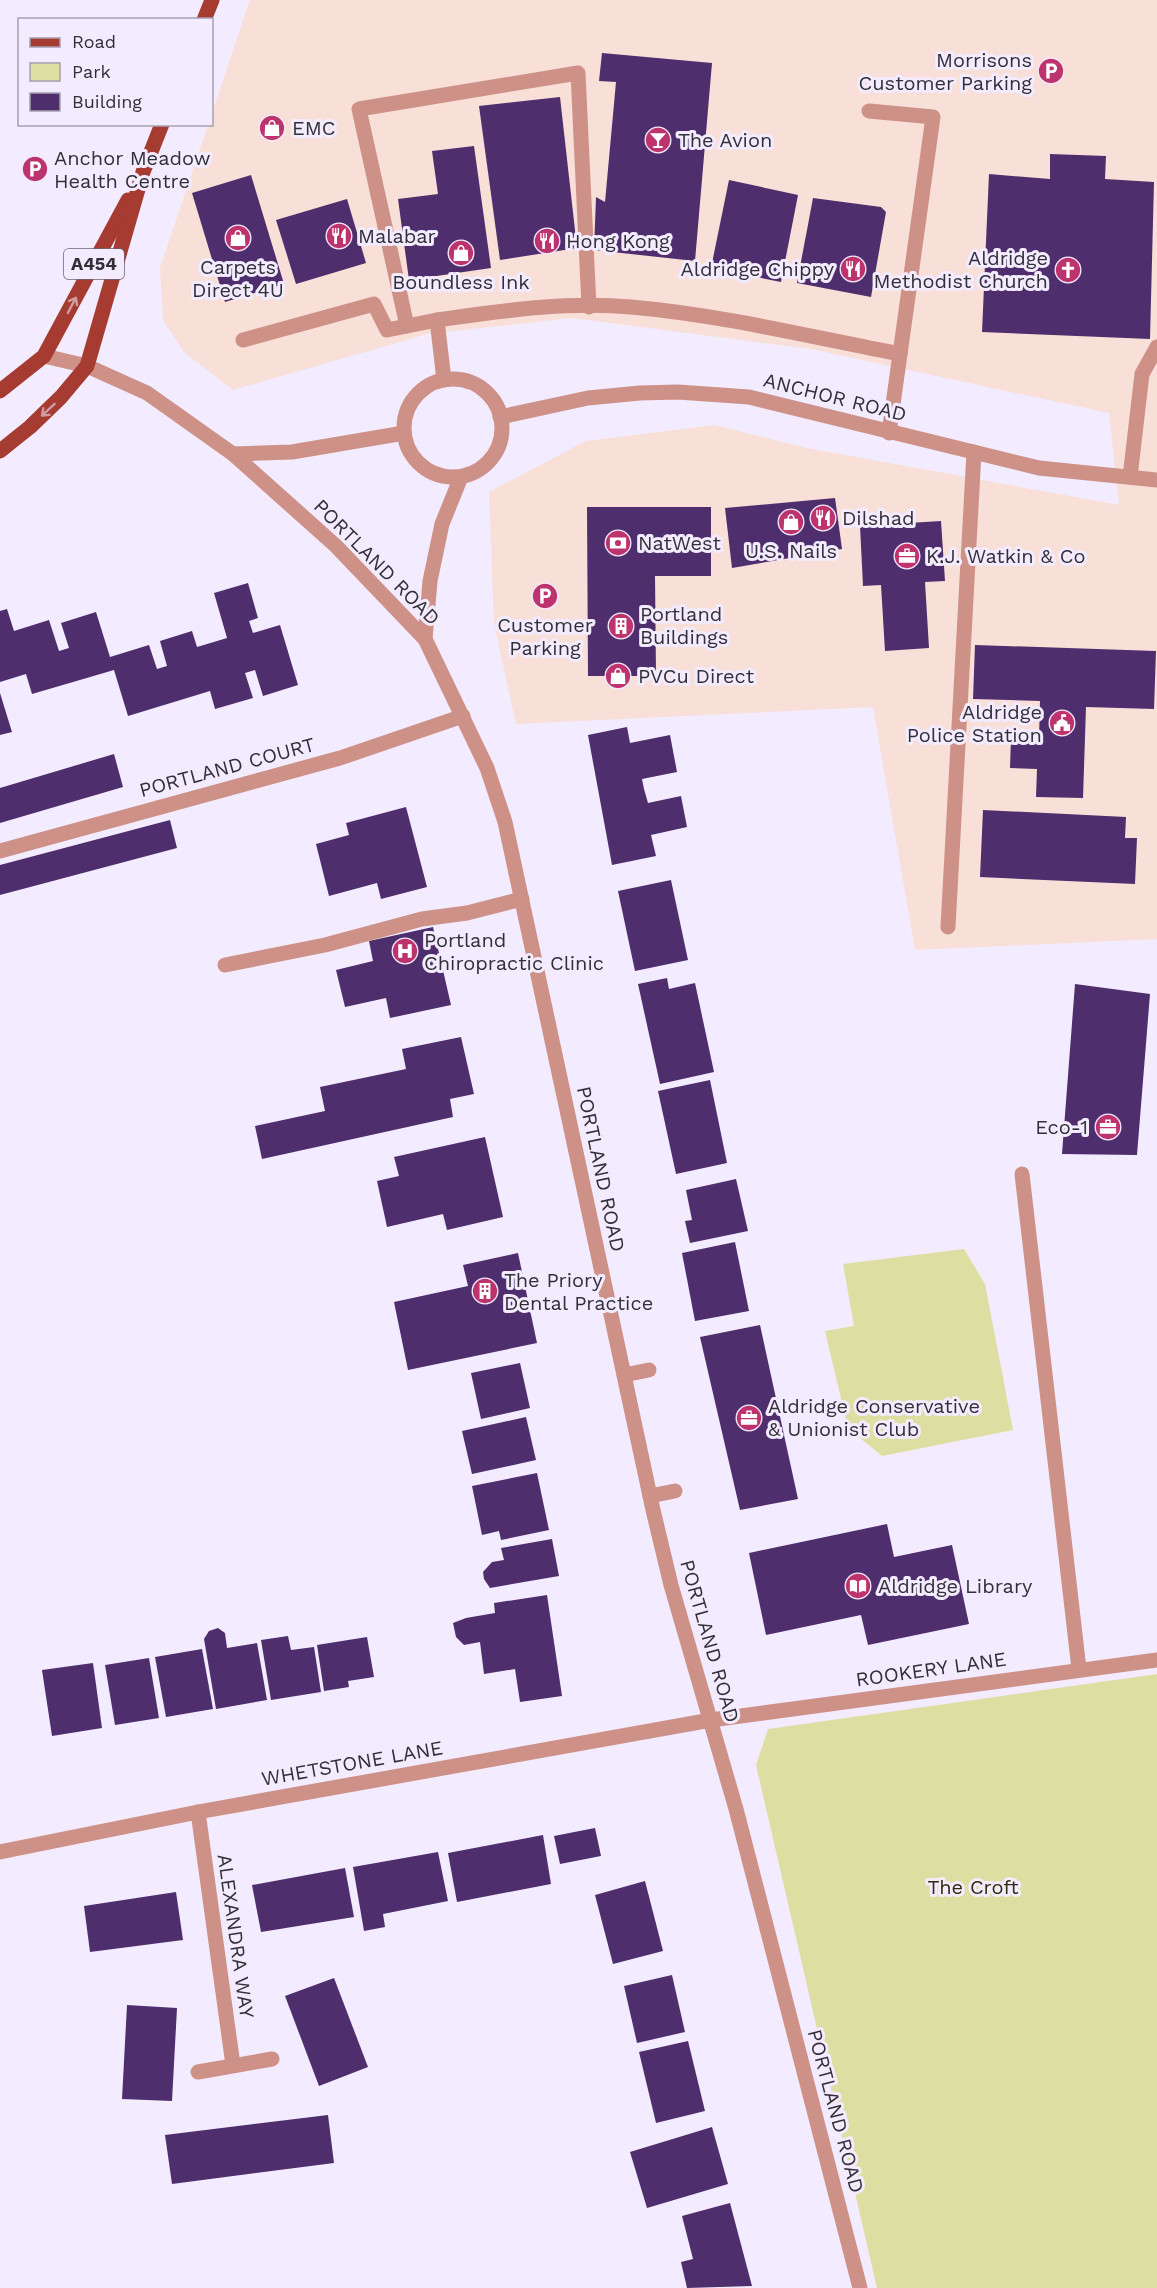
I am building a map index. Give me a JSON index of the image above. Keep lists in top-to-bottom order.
{
  "streets": {
    "main road": ["A454"],
    "street": [
      "ANCHOR ROAD",
      "PORTLAND ROAD",
      "PORTLAND COURT",
      "ROOKERY LANE",
      "WHETSTONE LANE",
      "ALEXANDRA WAY"
    ]
  },
  "crossings": [
    ["A454", "PORTLAND ROAD"],
    ["PORTLAND ROAD", "PORTLAND COURT"],
    ["PORTLAND ROAD", "ROOKERY LANE"],
    ["PORTLAND ROAD", "WHETSTONE LANE"],
    ["ROOKERY LANE", "WHETSTONE LANE"],
    ["WHETSTONE LANE", "ALEXANDRA WAY"]
  ],
  "parks": ["The Croft"],
  "places": {
    "parking": ["Morrisons Customer Parking", "Anchor Meadow Health Centre", "Customer Parking"],
    "shop": [
      "EMC",
      "Carpets Direct 4U",
      "Boundless Ink",
      "U.S. Nails",
      "PVCu Direct"
    ],
    "bar": ["The Avion"],
    "restaurant": [
      "Malabar",
      "Hong Kong",
      "Aldridge Chippy",
      "Dilshad"
    ],
    "church": ["Aldridge Methodist Church"],
    "bank": ["NatWest"],
    "office": ["K.J. Watkin & Co", "Eco-1", "Aldridge Conservative & Unionist Club"],
    "building": ["Portland Buildings", "The Priory Dental Practice"],
    "public building": ["Aldridge Police Station"],
    "hospital": ["Portland Chiropractic Clinic"],
    "library": ["Aldridge Library"]
  },
  "legend": ["Road", "Park", "Building"]
}
